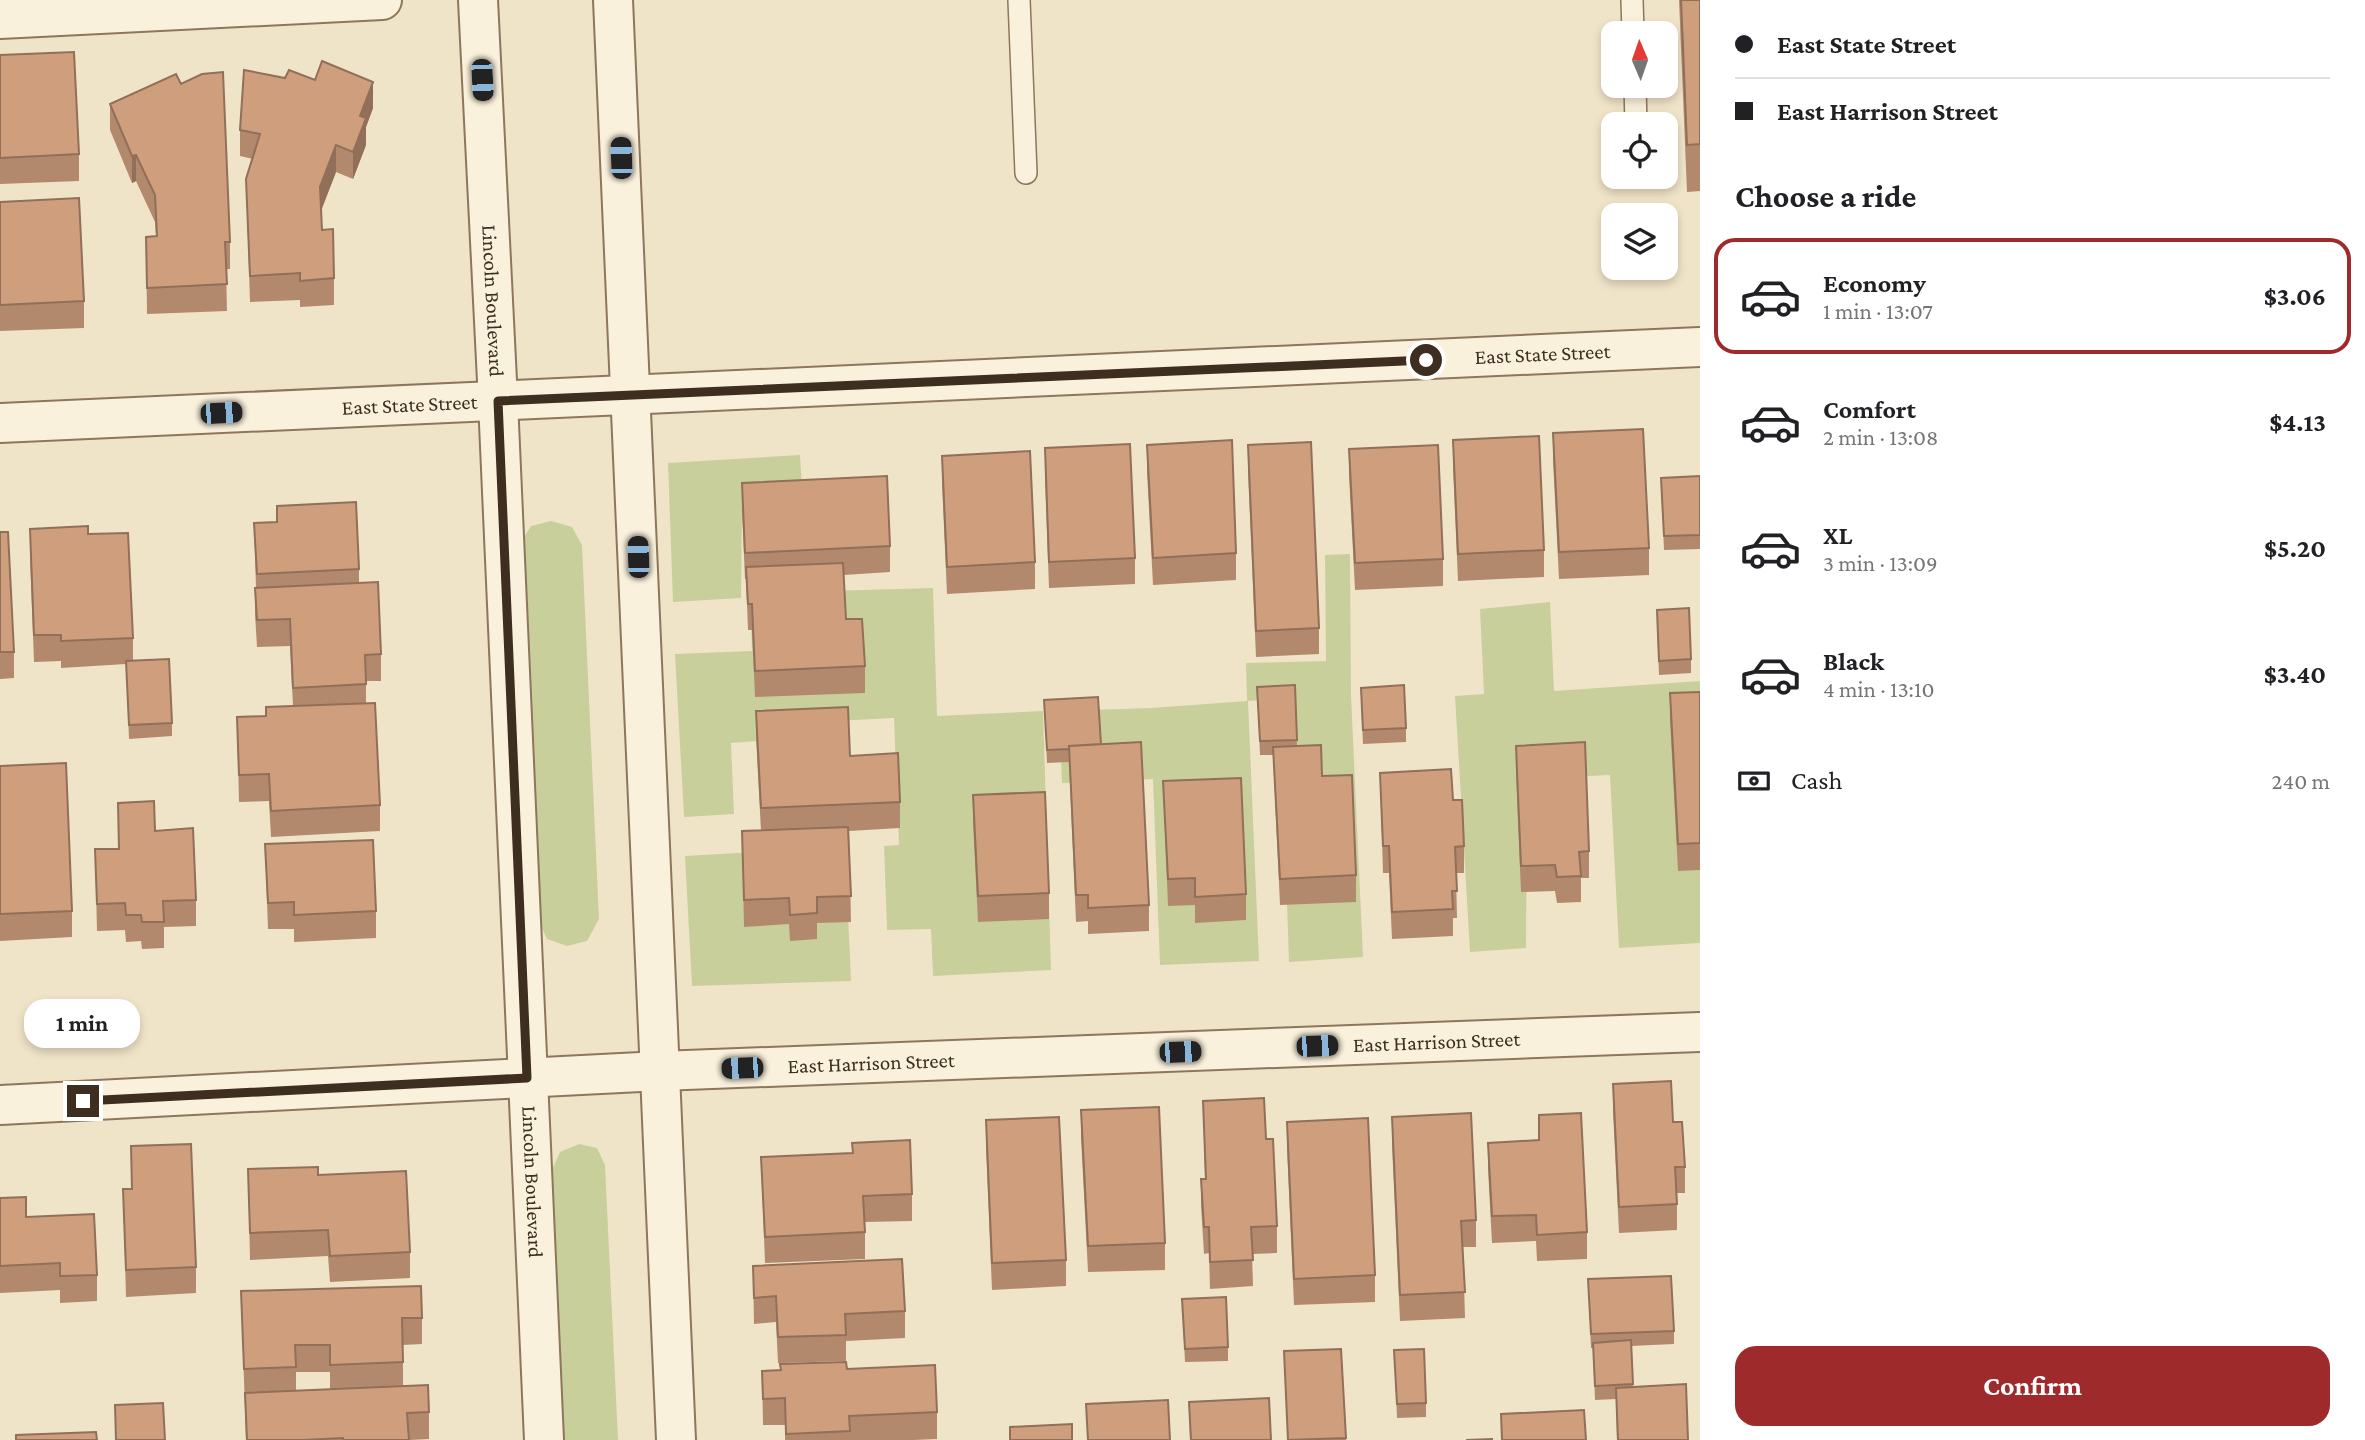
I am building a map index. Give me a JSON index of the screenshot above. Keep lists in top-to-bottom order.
{
  "streets": {
    "street": ["Lincoln Boulevard", "East State Street", "East Harrison Street"]
  },
  "crossings": [
    ["Lincoln Boulevard", "East State Street"],
    ["Lincoln Boulevard", "East Harrison Street"]
  ],
  "north": "top",
  "page": {
    "banner": ["East State Street", "East Harrison Street"],
    "heading": "Choose a ride",
    "list": [
      {
        "name": "Economy",
        "note": "1 min · 13:07",
        "value": "$3.06"
      },
      {
        "name": "Comfort",
        "note": "2 min · 13:08",
        "value": "$4.13"
      },
      {
        "name": "XL",
        "note": "3 min · 13:09",
        "value": "$5.20"
      },
      {
        "name": "Black",
        "note": "4 min · 13:10",
        "value": "$3.40"
      }
    ],
    "pay": ["Cash", "240 m"],
    "bubble": "1 min",
    "buttons": "Confirm"
  }
}
